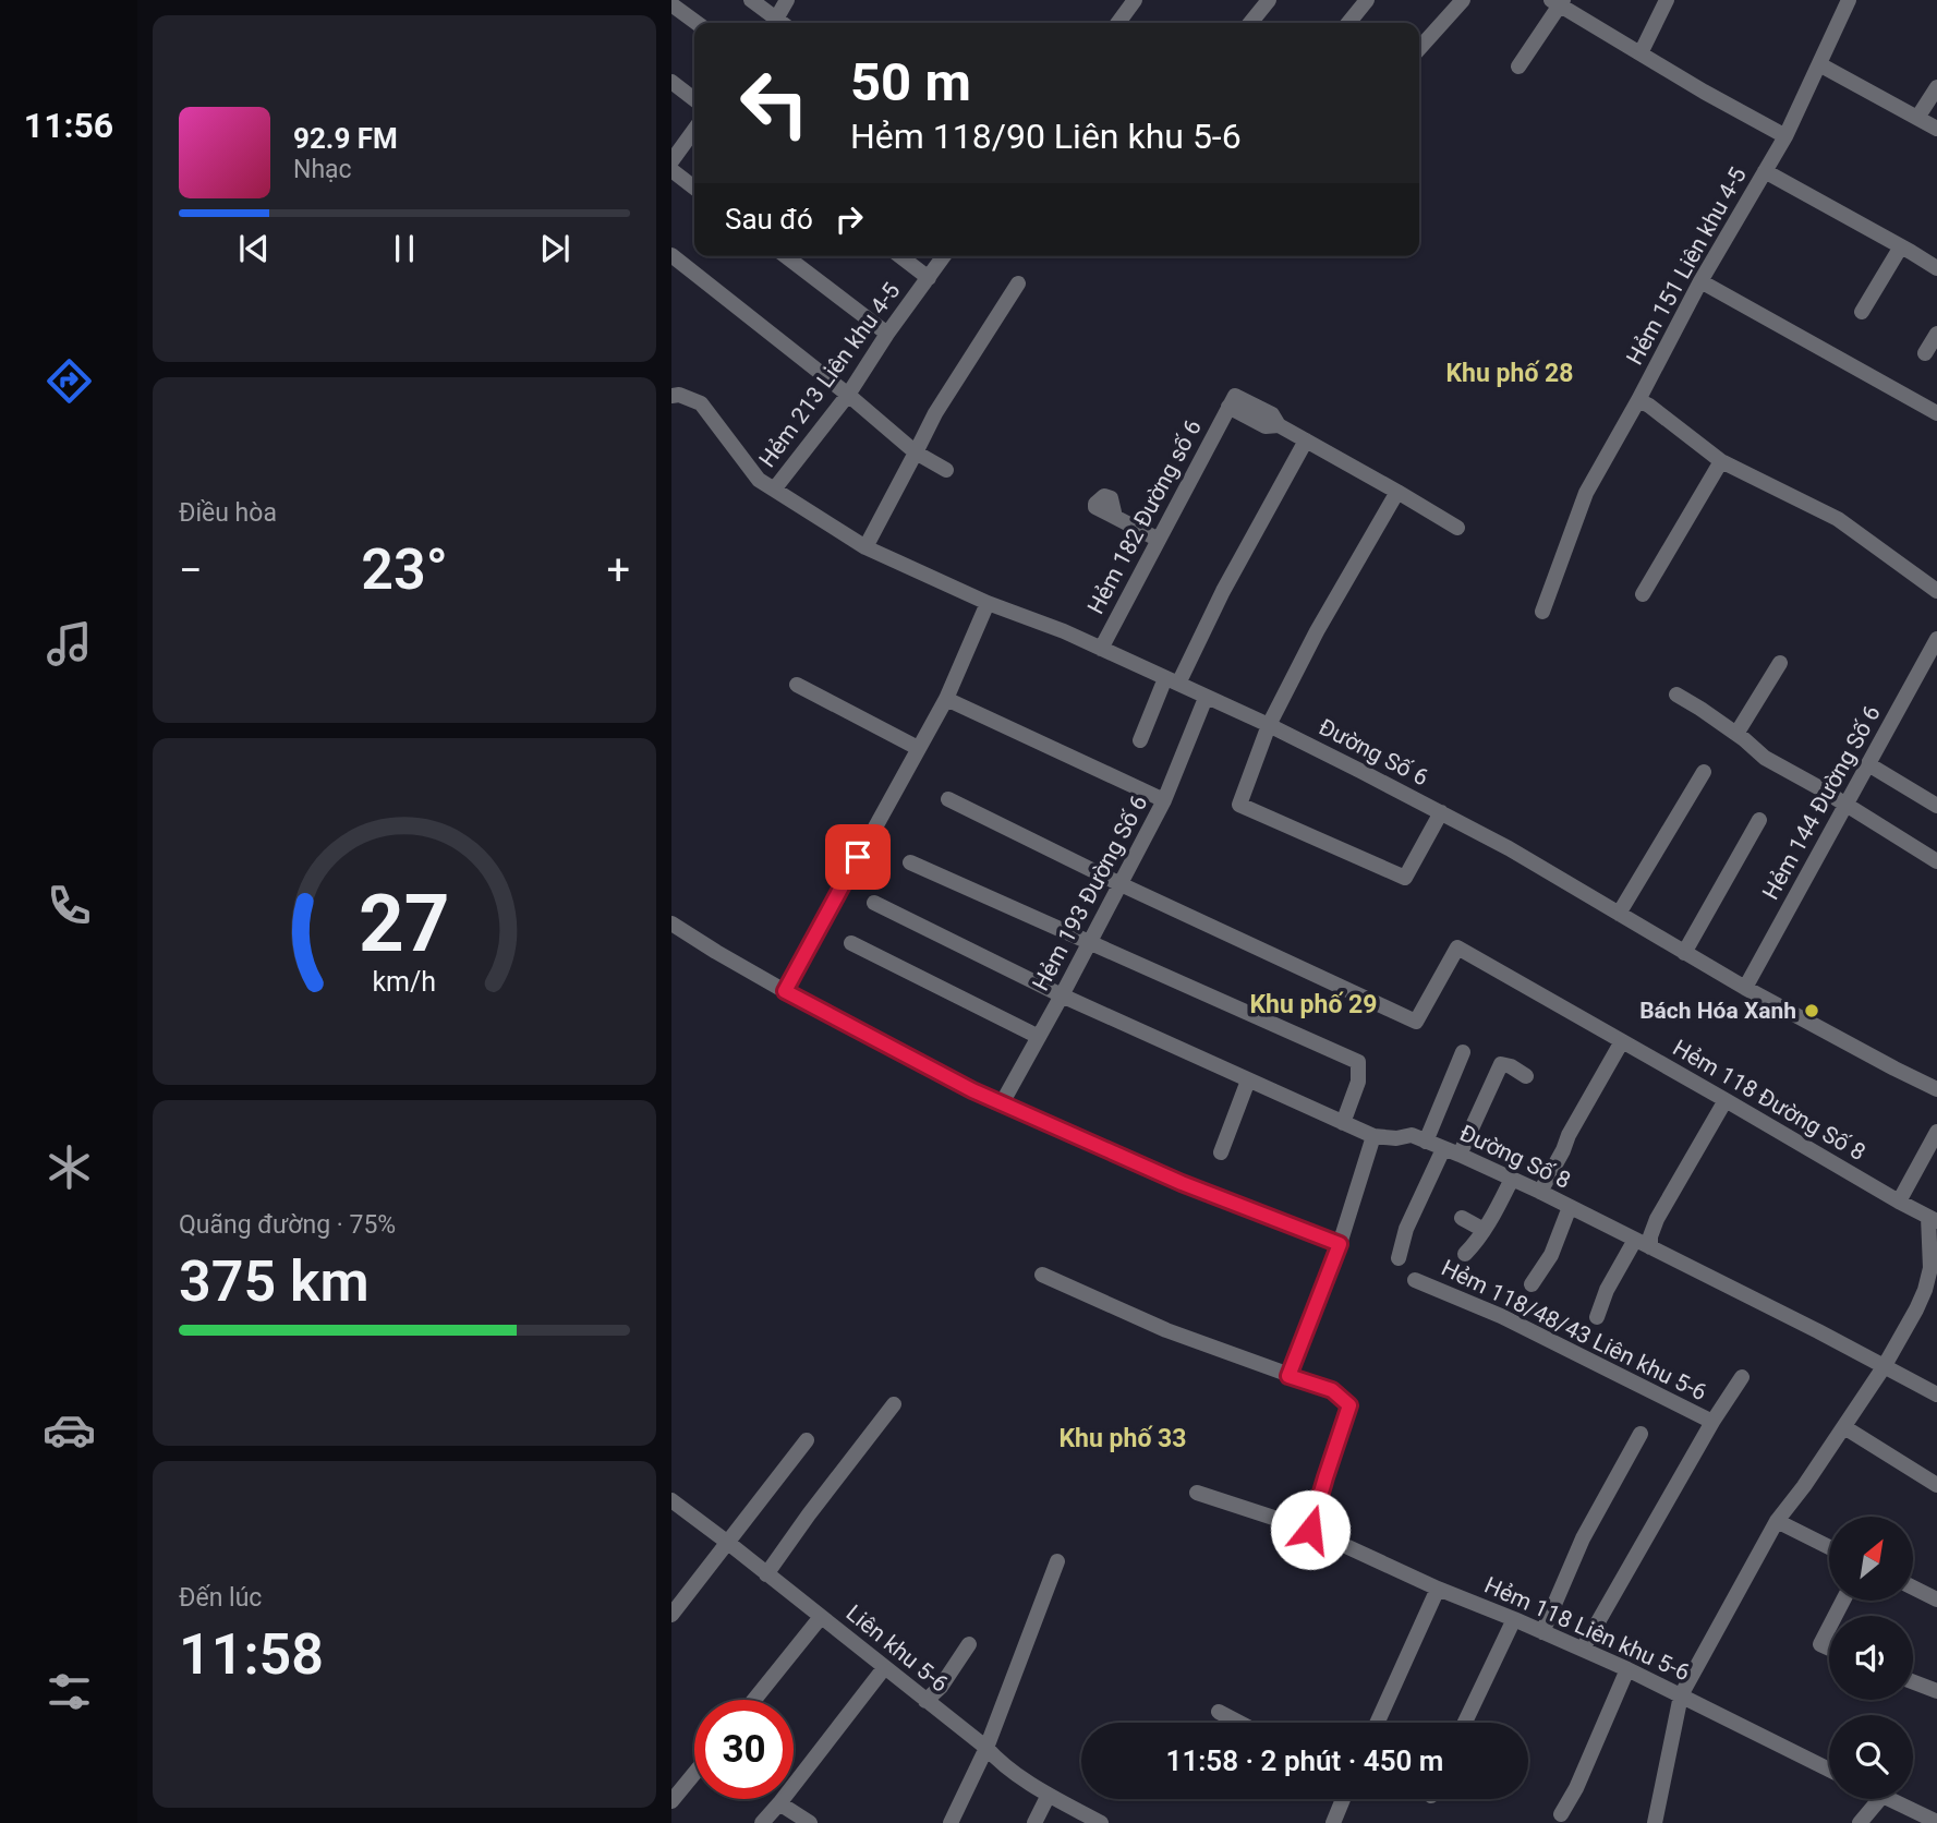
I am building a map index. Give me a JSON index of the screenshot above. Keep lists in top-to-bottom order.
{
  "streets": {
    "street": [
      "Hẻm 151 Liên khu 4-5",
      "Hẻm 213 Liên khu 4-5",
      "Hẻm 182 Đường số 6",
      "Đường Số 6",
      "Hẻm 144 Đường Số 6",
      "Hẻm 193 Đường Số 6",
      "Hẻm 118 Đường Số 8",
      "Đường Số 8",
      "Hẻm 118/48/43 Liên khu 5-6",
      "Hẻm 118 Liên khu 5-6",
      "Liên khu 5-6"
    ]
  },
  "crossings": [
    ["Hẻm 213 Liên khu 4-5", "Đường Số 6"],
    ["Hẻm 182 Đường số 6", "Đường Số 6"],
    ["Đường Số 6", "Hẻm 144 Đường Số 6"],
    ["Đường Số 6", "Hẻm 193 Đường Số 6"],
    ["Hẻm 193 Đường Số 6", "Hẻm 118 Đường Số 8"],
    ["Hẻm 193 Đường Số 6", "Đường Số 8"]
  ],
  "districts": ["Khu phố 28", "Khu phố 29", "Khu phố 33"],
  "places": ["Bách Hóa Xanh"],
  "north": "top right",
  "page": {
    "tabs": "11:56",
    "turn": ["50 m", "Hẻm 118/90 Liên khu 5-6"],
    "song": ["92.9 FM", "Nhạc"],
    "then": "Sau đó",
    "tile": [
      "Điều hòa",
      ["Quãng đường · 75%", "375 km"],
      ["Đến lúc", "11:58"]
    ],
    "heat": ["−", "23°", "+"],
    "limit": "30",
    "trip": "11:58 · 2 phút · 450 m",
    "gauge": ["27", "km/h"]
  }
}
